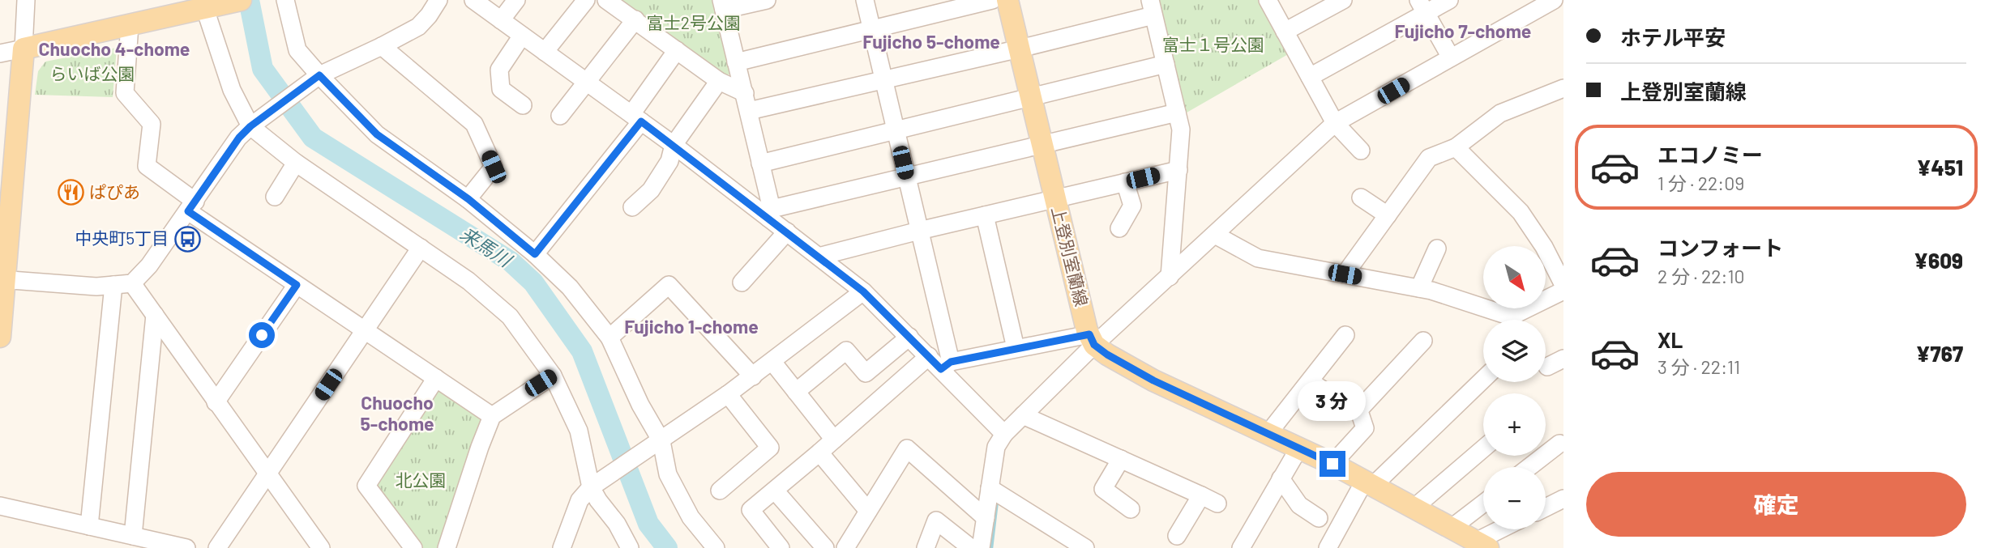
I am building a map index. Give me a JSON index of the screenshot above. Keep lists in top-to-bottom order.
{
  "streets": {
    "main road": ["上登別室蘭線"]
  },
  "districts": [
    "Fujicho 7-chome",
    "Fujicho 5-chome",
    "Chuocho 4-chome",
    "Fujicho 1-chome",
    "Chuocho 5-chome"
  ],
  "water": ["来馬川"],
  "parks": [
    "富士2号公園",
    "富士１号公園",
    "らいば公園",
    "北公園"
  ],
  "places": {
    "restaurant": ["ぱぴあ"],
    "bus stop": ["中央町5丁目"]
  },
  "north": "bottom right",
  "page": {
    "banner": ["ホテル平安", "上登別室蘭線"],
    "list": [
      {
        "name": "エコノミー",
        "note": "1 分 · 22:09",
        "value": "¥451"
      },
      {
        "name": "コンフォート",
        "note": "2 分 · 22:10",
        "value": "¥609"
      },
      {
        "name": "XL",
        "note": "3 分 · 22:11",
        "value": "¥767"
      }
    ],
    "map_buttons": ["+", "−"],
    "bubble": "3 分",
    "buttons": "確定"
  }
}
